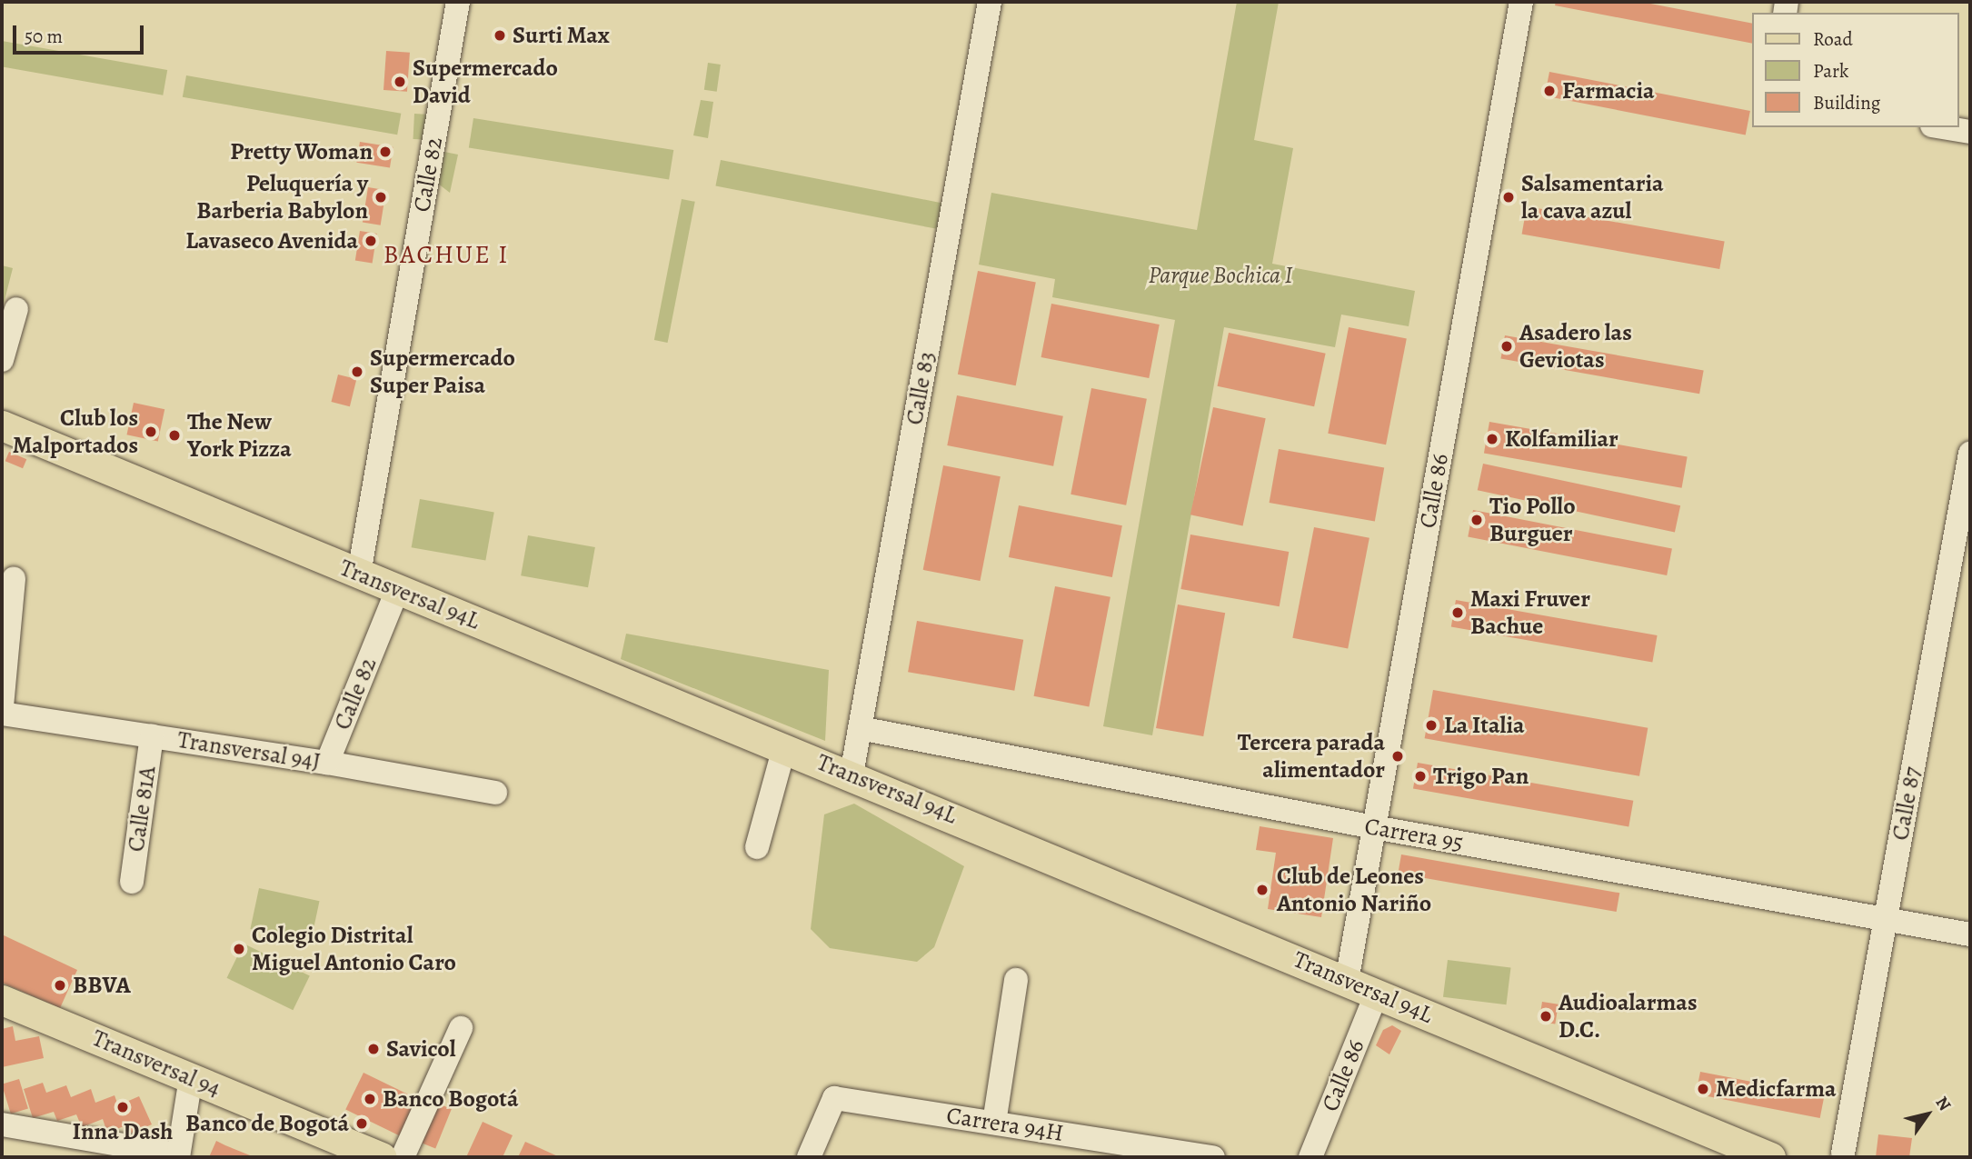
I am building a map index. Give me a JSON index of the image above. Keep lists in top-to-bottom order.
{
  "streets": {
    "main road": ["Transversal 94L", "Transversal 94"],
    "street": [
      "Calle 82",
      "Calle 83",
      "Calle 86",
      "Transversal 94J",
      "Calle 87",
      "Calle 81A",
      "Carrera 95",
      "Carrera 94H"
    ]
  },
  "crossings": [
    ["Calle 82", "Transversal 94L"],
    ["Calle 82", "Transversal 94J"],
    ["Calle 83", "Transversal 94L"],
    ["Calle 83", "Carrera 95"],
    ["Calle 86", "Transversal 94L"],
    ["Calle 86", "Carrera 95"],
    ["Transversal 94J", "Calle 81A"],
    ["Calle 87", "Carrera 95"]
  ],
  "districts": ["BACHUE I"],
  "parks": ["Parque Bochica I"],
  "places": [
    "Surti Max",
    "Supermercado David",
    "Farmacia",
    "Pretty Woman",
    "Peluquería y Barberia Babylon",
    "Salsamentaria la cava azul",
    "Lavaseco Avenida",
    "Asadero las Geviotas",
    "Supermercado Super Paisa",
    "Club los Malportados",
    "The New York Pizza",
    "Kolfamiliar",
    "Tio Pollo Burguer",
    "Maxi Fruver Bachue",
    "La Italia",
    "Tercera parada alimentador",
    "Trigo Pan",
    "Club de Leones Antonio Nariño",
    "Colegio Distrital Miguel Antonio Caro",
    "BBVA",
    "Audioalarmas D.C.",
    "Savicol",
    "Medicfarma",
    "Banco Bogotá",
    "Inna Dash",
    "Banco de Bogotá"
  ],
  "legend": ["Road", "Park", "Building"],
  "scale_bar": "50 m",
  "north": "top right"
}
